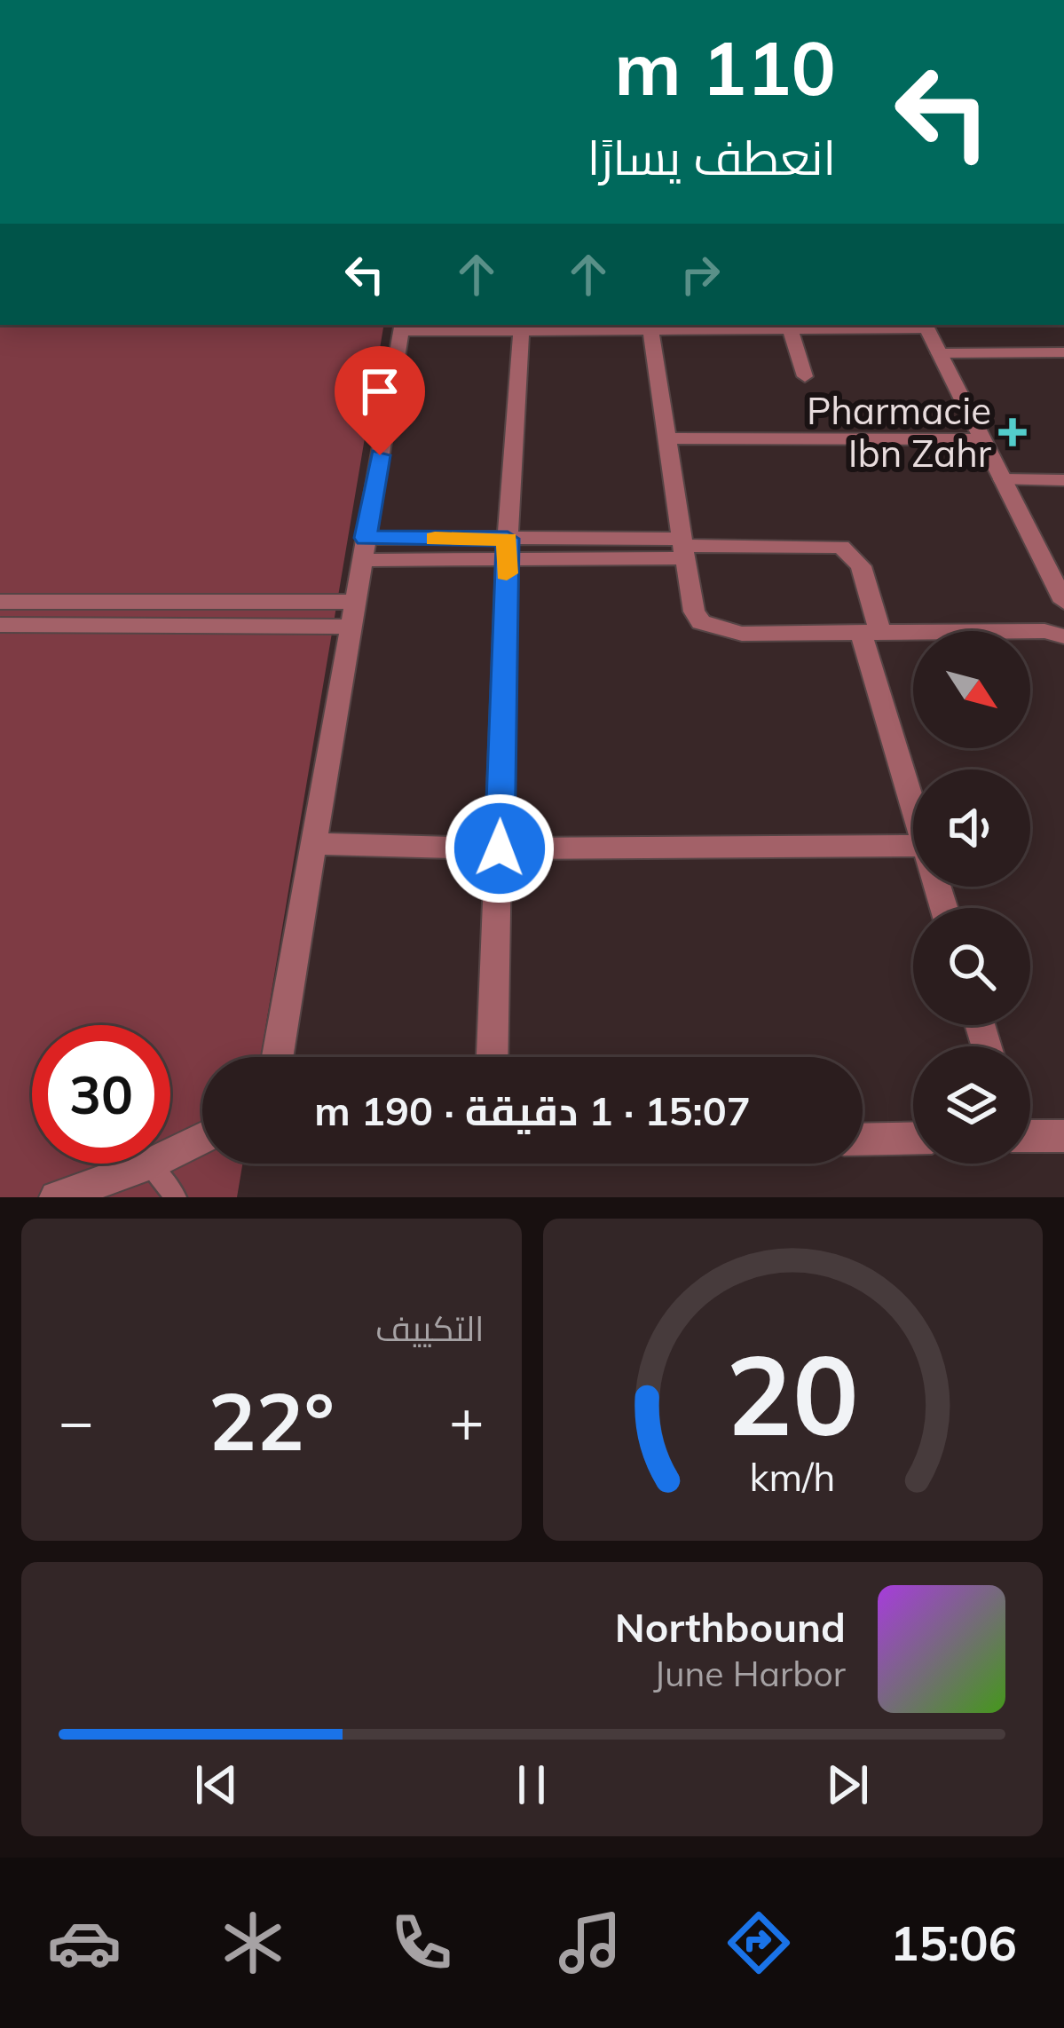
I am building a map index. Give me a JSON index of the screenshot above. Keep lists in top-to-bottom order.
{
  "places": {
    "health": ["Pharmacie Ibn Zahr"]
  },
  "north": "bottom right",
  "page": {
    "turn": ["110 m", "انعطف يسارًا"],
    "limit": "30",
    "trip": "15:07 · 1 دقيقة · 190 m",
    "tile": "التكييف",
    "heat": ["−", "22°", "+"],
    "song": ["Northbound", "June Harbor"],
    "tabs": "15:06",
    "gauge": ["20", "km/h"]
  }
}
